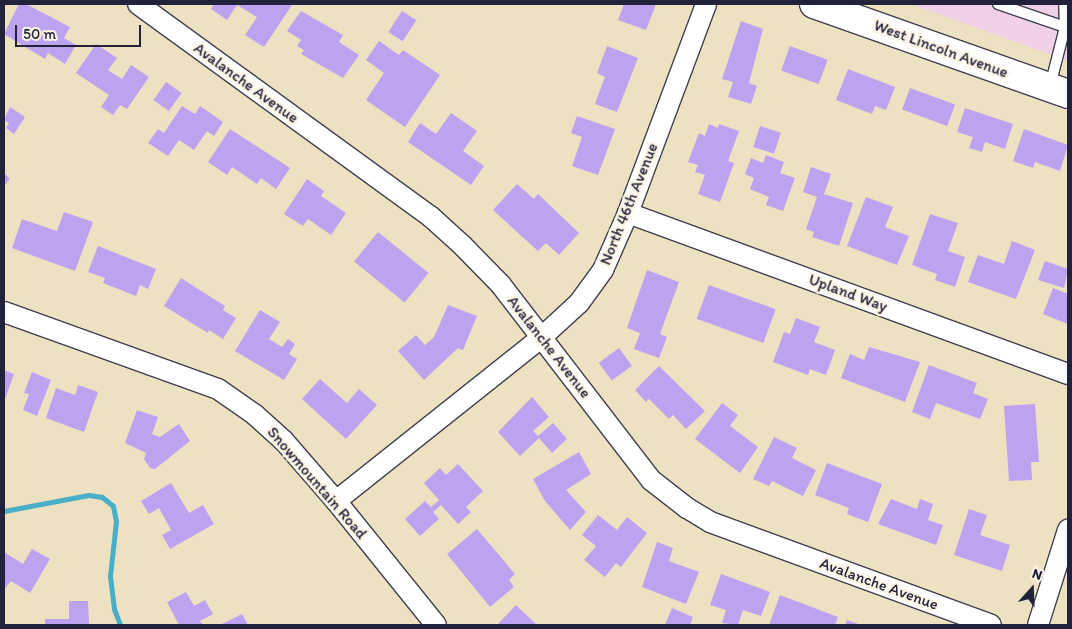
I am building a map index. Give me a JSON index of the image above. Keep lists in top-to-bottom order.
{
  "streets": {
    "street": [
      "West Lincoln Avenue",
      "Avalanche Avenue",
      "North 46th Avenue",
      "Upland Way",
      "Snowmountain Road"
    ]
  },
  "crossings": [
    ["Avalanche Avenue", "North 46th Avenue"],
    ["North 46th Avenue", "Upland Way"],
    ["North 46th Avenue", "Snowmountain Road"]
  ],
  "scale_bar": "50 m",
  "north": "top"
}
